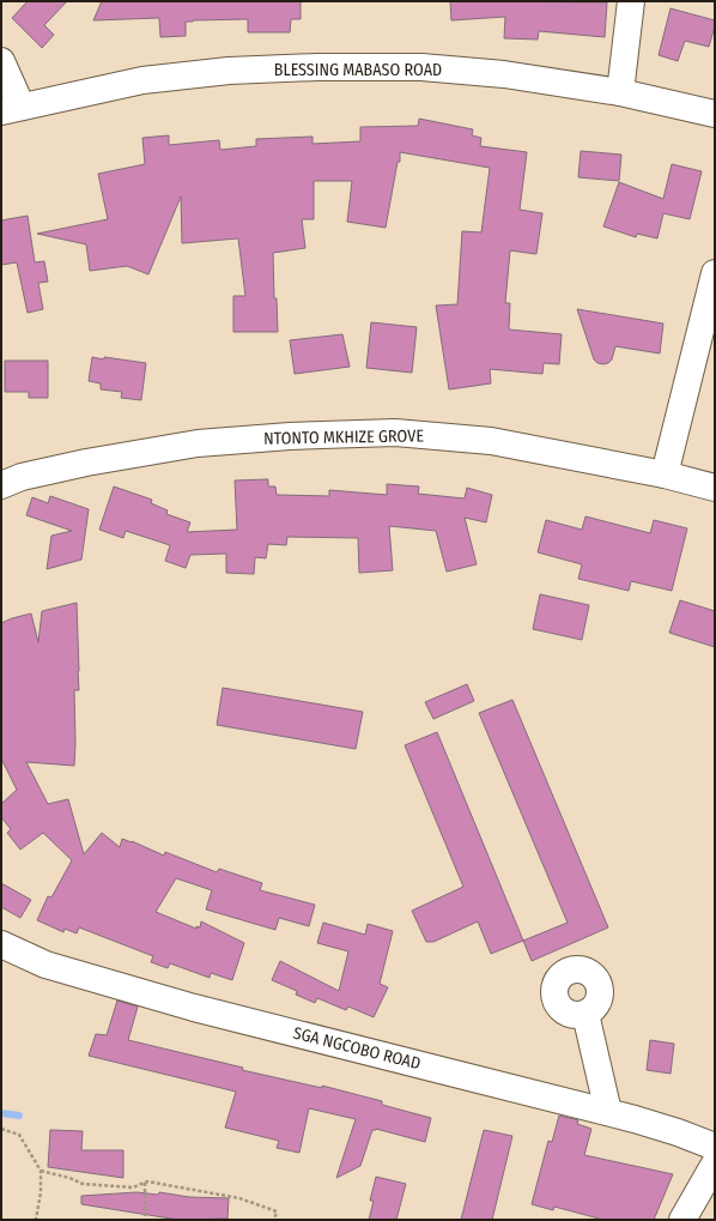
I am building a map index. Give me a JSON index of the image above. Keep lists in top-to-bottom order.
{
  "streets": {
    "street": ["BLESSING MABASO ROAD", "NTONTO MKHIZE GROVE", "SGA NGCOBO ROAD"]
  }
}
